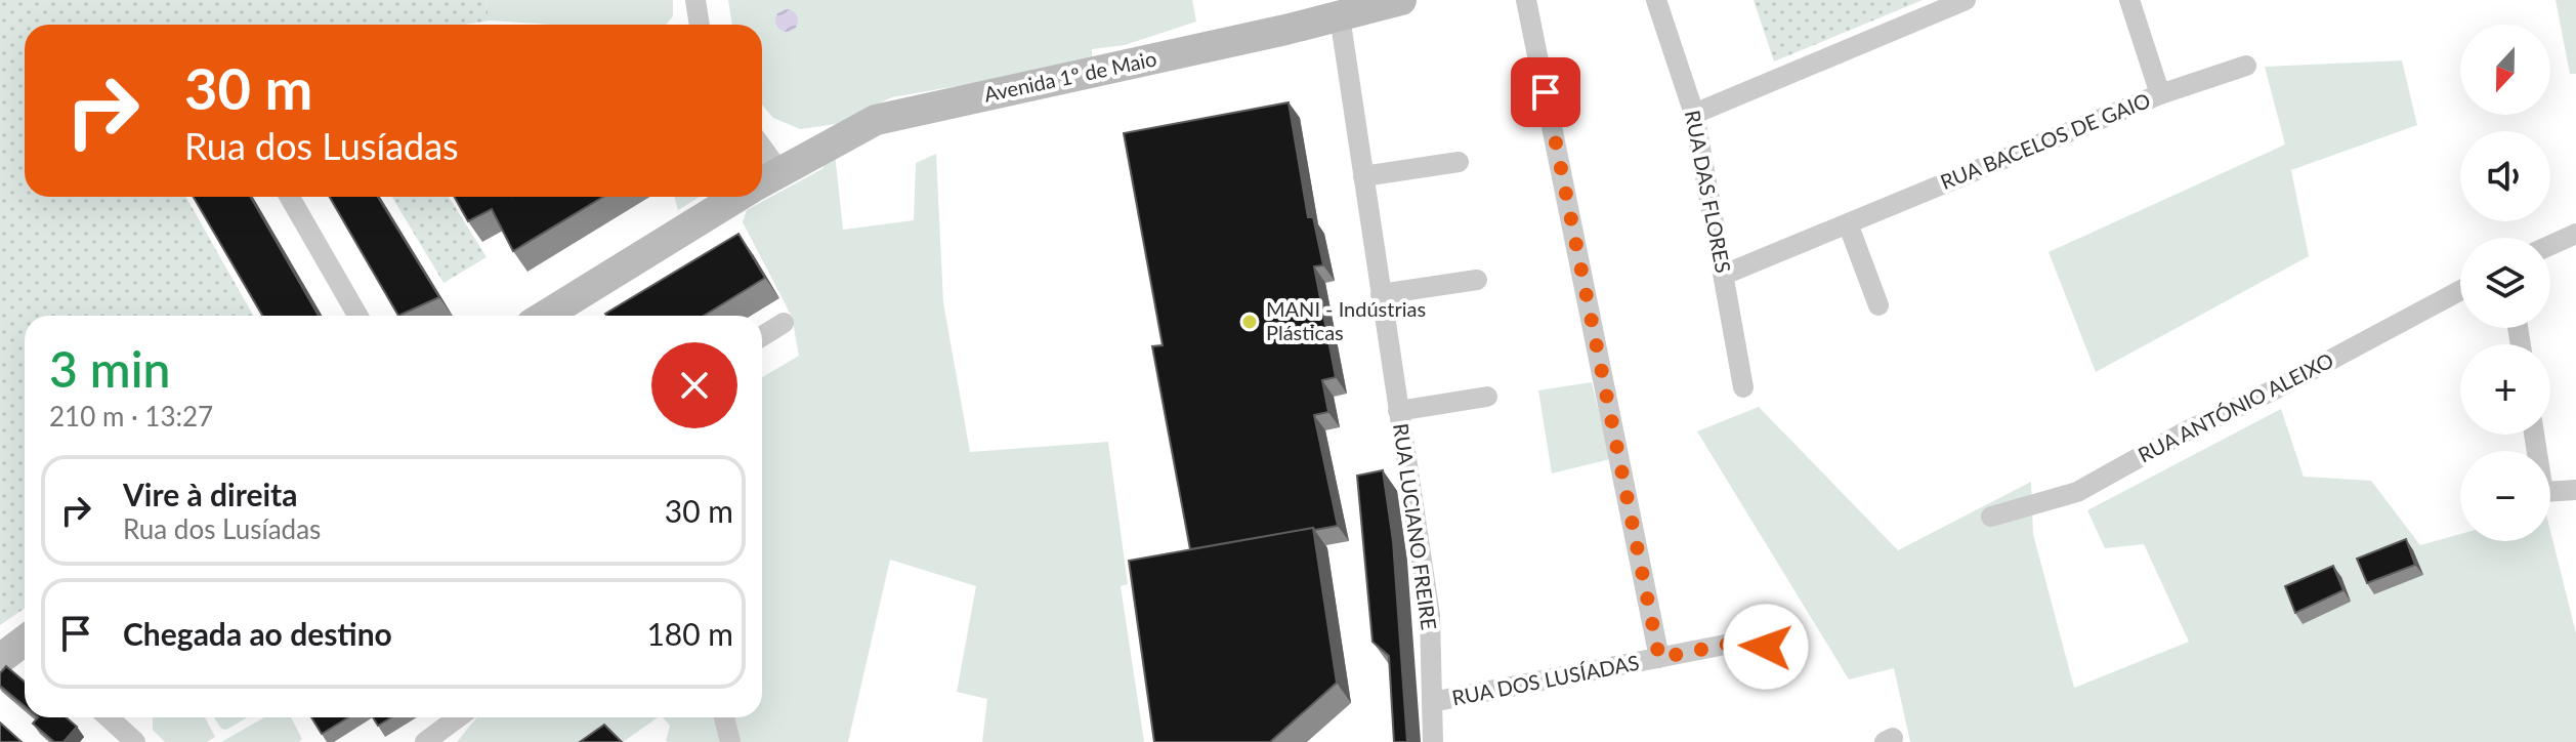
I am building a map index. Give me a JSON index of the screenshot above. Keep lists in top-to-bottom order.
{
  "streets": {
    "street": [
      "Avenida 1º de Maio",
      "RUA BACELOS DE GAIO",
      "RUA DAS FLORES",
      "RUA ANTÓNIO ALEIXO",
      "RUA LUCIANO FREIRE",
      "RUA DOS LUSÍADAS"
    ]
  },
  "crossings": [
    ["Avenida 1º de Maio", "RUA LUCIANO FREIRE"],
    ["RUA BACELOS DE GAIO", "RUA DAS FLORES"],
    ["RUA LUCIANO FREIRE", "RUA DOS LUSÍADAS"]
  ],
  "places": ["MANI - Indústrias Plásticas"],
  "north": "bottom",
  "page": {
    "map_buttons": ["+", "−"],
    "turn": ["30 m", "Rua dos Lusíadas"],
    "heading": ["3 min", "210 m · 13:27"],
    "list": [
      {
        "name": "Vire à direita",
        "note": "Rua dos Lusíadas",
        "value": "30 m"
      },
      {
        "name": "Chegada ao destino",
        "value": "180 m"
      }
    ]
  }
}
